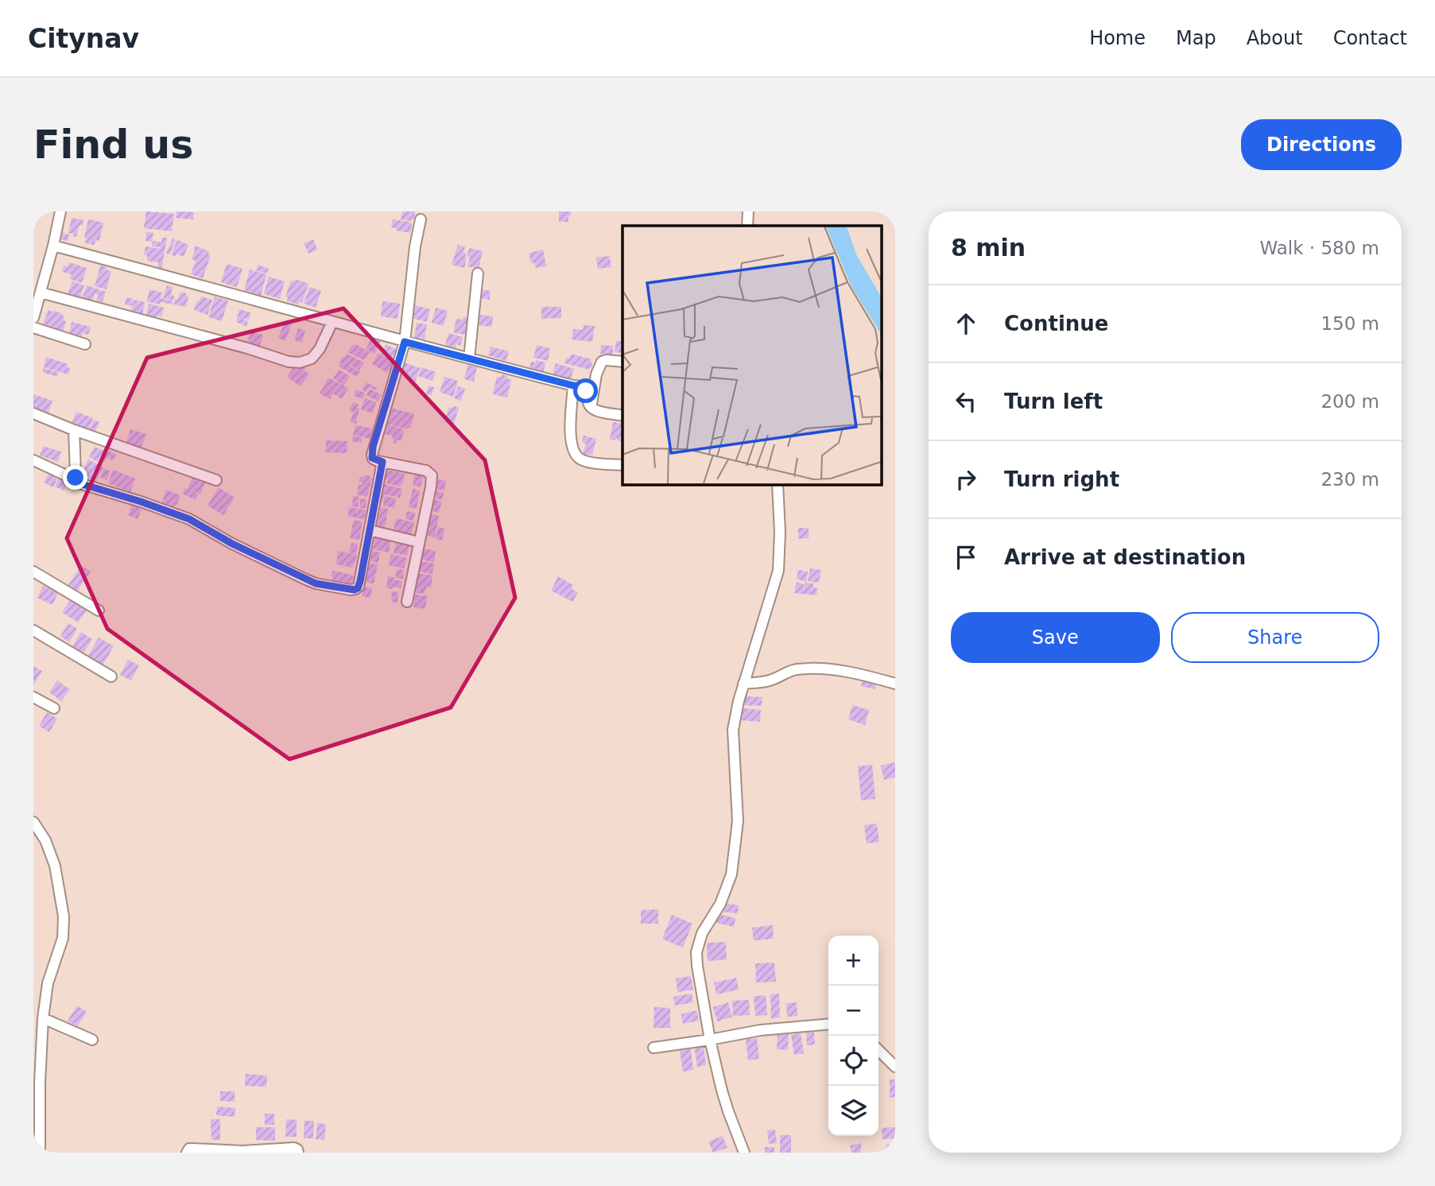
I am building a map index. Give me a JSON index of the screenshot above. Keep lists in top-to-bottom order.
{
  "page": {
    "header": "Citynav",
    "nav": [
      "Home",
      "Map",
      "About",
      "Contact"
    ],
    "buttons": [
      "Directions",
      ["Save", "Share"]
    ],
    "title": "Find us",
    "heading": ["8 min", "Walk · 580 m"],
    "list": [
      ["Continue", "150 m"],
      ["Turn left", "200 m"],
      ["Turn right", "230 m"],
      "Arrive at destination"
    ],
    "map_buttons": ["+", "−"]
  }
}
